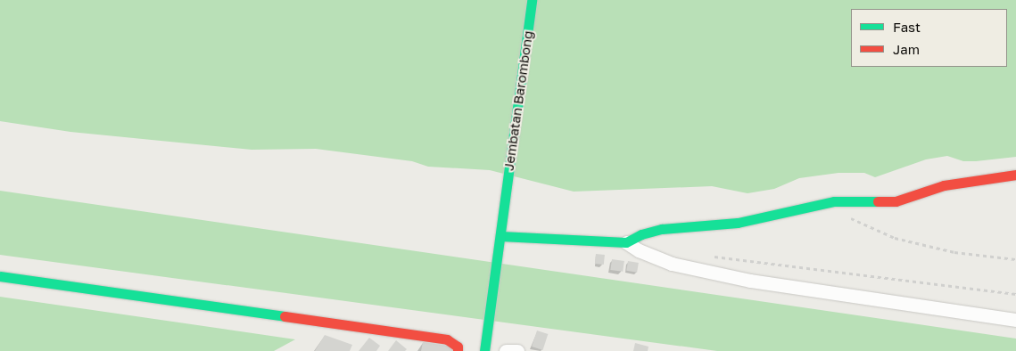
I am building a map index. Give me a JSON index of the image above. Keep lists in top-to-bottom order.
{
  "streets": {
    "street": ["Jembatan Barombong"]
  },
  "legend": ["Fast", "Jam"]
}
